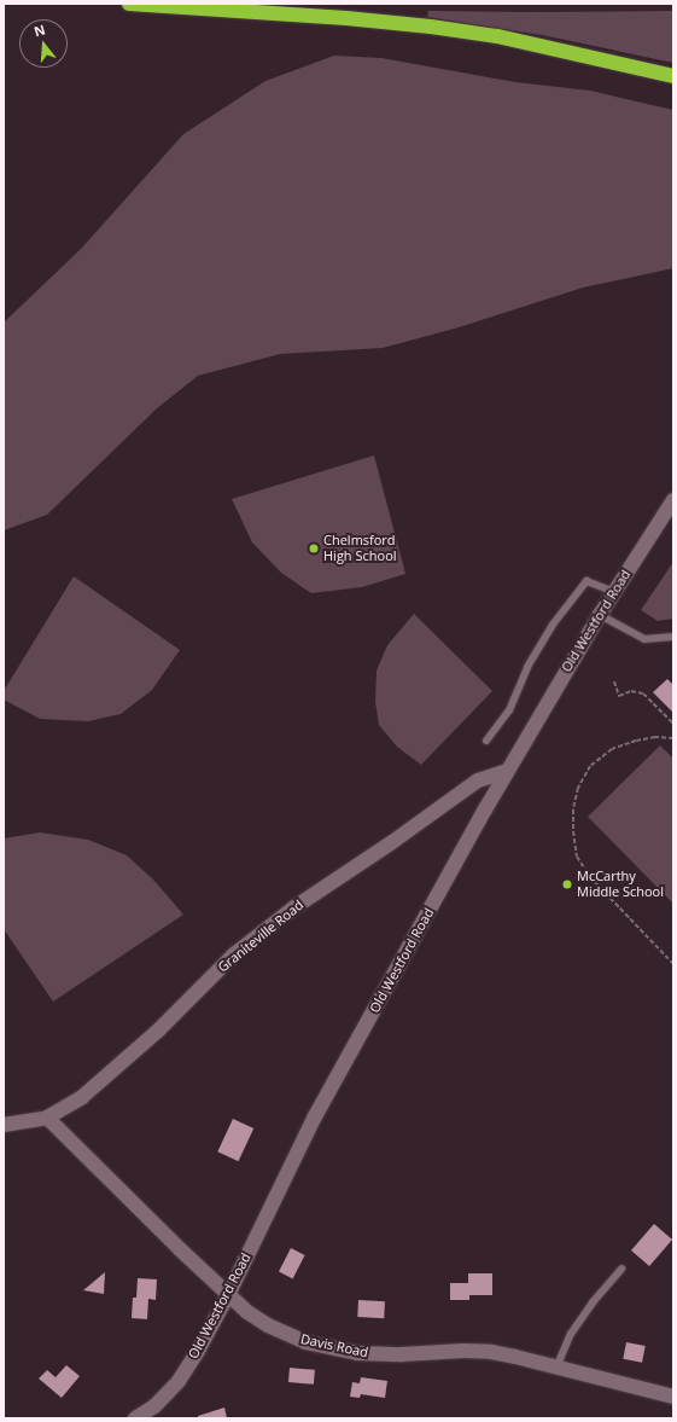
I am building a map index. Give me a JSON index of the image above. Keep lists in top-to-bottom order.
{
  "streets": {
    "main road": ["Old Westford Road", "Graniteville Road", "Davis Road"]
  },
  "crossings": [
    ["Old Westford Road", "Graniteville Road"],
    ["Old Westford Road", "Davis Road"],
    ["Graniteville Road", "Davis Road"]
  ],
  "places": ["Chelmsford High School", "McCarthy Middle School"],
  "north": "top"
}
